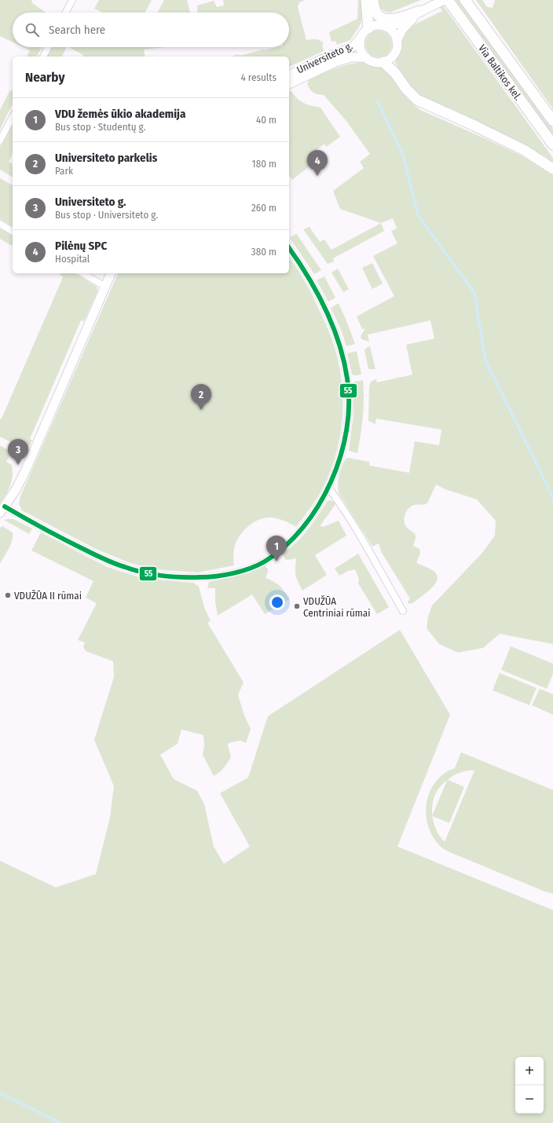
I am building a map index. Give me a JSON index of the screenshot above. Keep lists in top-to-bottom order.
{
  "streets": {
    "highway": ["Via Baltikos kel."],
    "main road": ["Universiteto g."]
  },
  "places": ["VDUŽŪA II rūmai", "VDUŽŪA Centriniai rūmai"],
  "lines": ["transit line 55"],
  "page": {
    "search": "Search here",
    "heading": ["Nearby", "4 results"],
    "list": [
      {
        "mark": "1",
        "name": "VDU žemės ūkio akademija",
        "note": "Bus stop · Studentų g.",
        "value": "40 m"
      },
      {
        "mark": "2",
        "name": "Universiteto parkelis",
        "note": "Park",
        "value": "180 m"
      },
      {
        "mark": "3",
        "name": "Universiteto g.",
        "note": "Bus stop · Universiteto g.",
        "value": "260 m"
      },
      {
        "mark": "4",
        "name": "Pilėnų SPC",
        "note": "Hospital",
        "value": "380 m"
      }
    ],
    "pins": [
      "4",
      "2",
      "3",
      "1"
    ],
    "map_buttons": ["+", "−"]
  }
}
